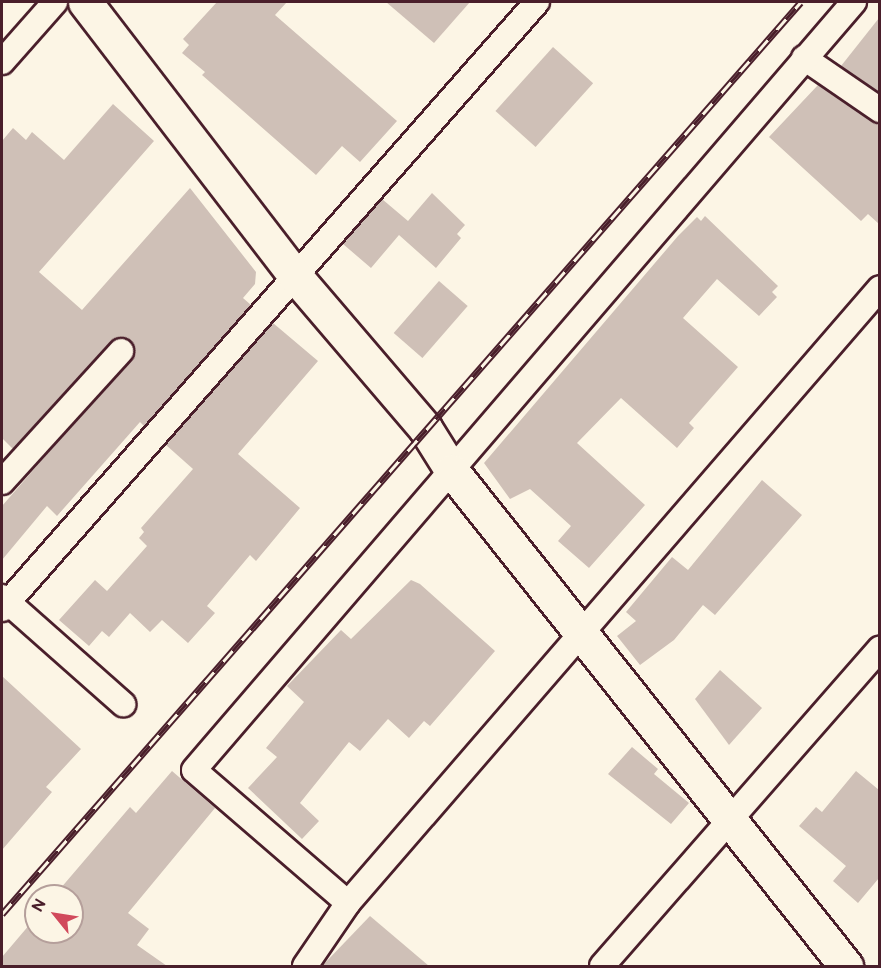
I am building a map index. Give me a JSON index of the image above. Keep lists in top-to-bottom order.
{
  "north": "top left"
}
